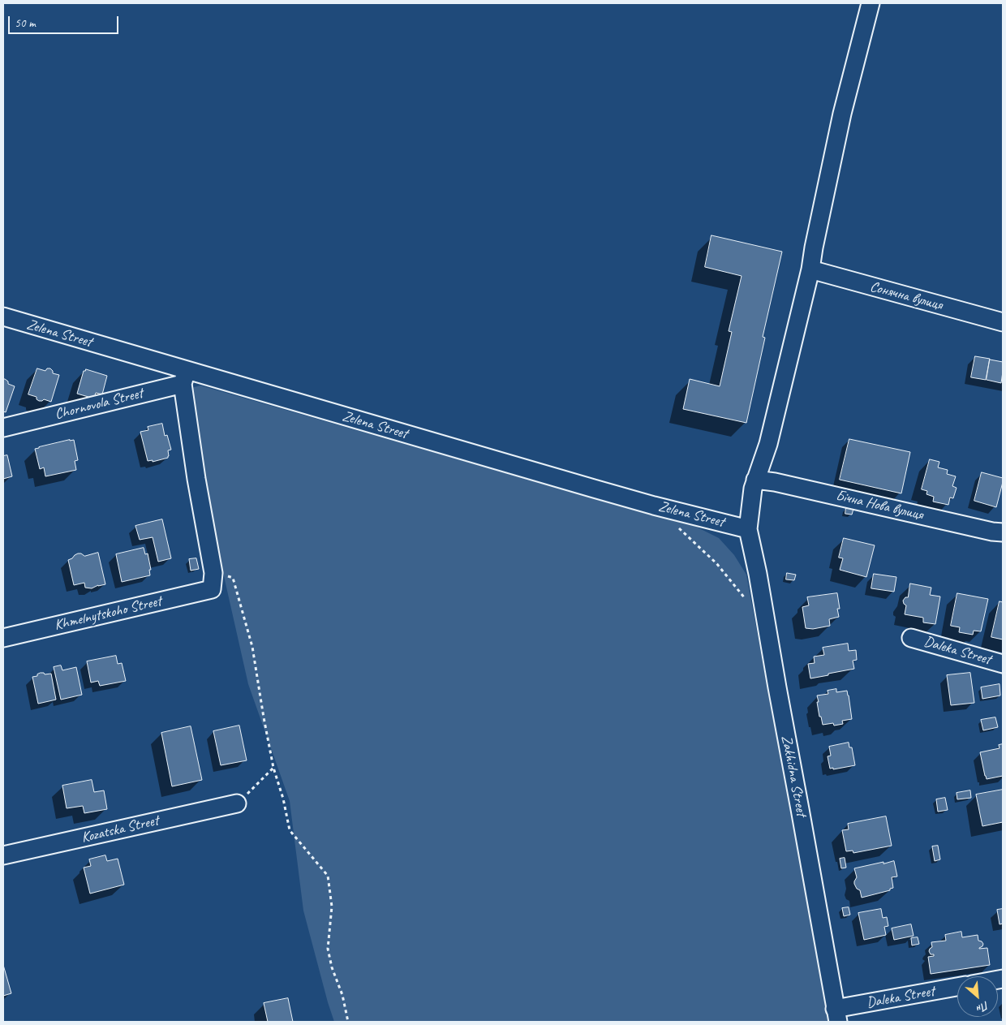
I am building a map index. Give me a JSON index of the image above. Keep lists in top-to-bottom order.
{
  "streets": {
    "street": [
      "Сонячна вулиця",
      "Zelena Street",
      "Chornovola Street",
      "Бічна Нова вулиця",
      "Khmelnytskoho Street",
      "Daleka Street",
      "Zakhidna Street",
      "Kozatska Street"
    ]
  },
  "crossings": [
    ["Сонячна вулиця", "Zakhidna Street"],
    ["Zelena Street", "Chornovola Street"],
    ["Zelena Street", "Zakhidna Street"],
    ["Бічна Нова вулиця", "Zakhidna Street"],
    ["Daleka Street", "Zakhidna Street"]
  ],
  "scale_bar": "50 m",
  "north": "bottom right"
}
